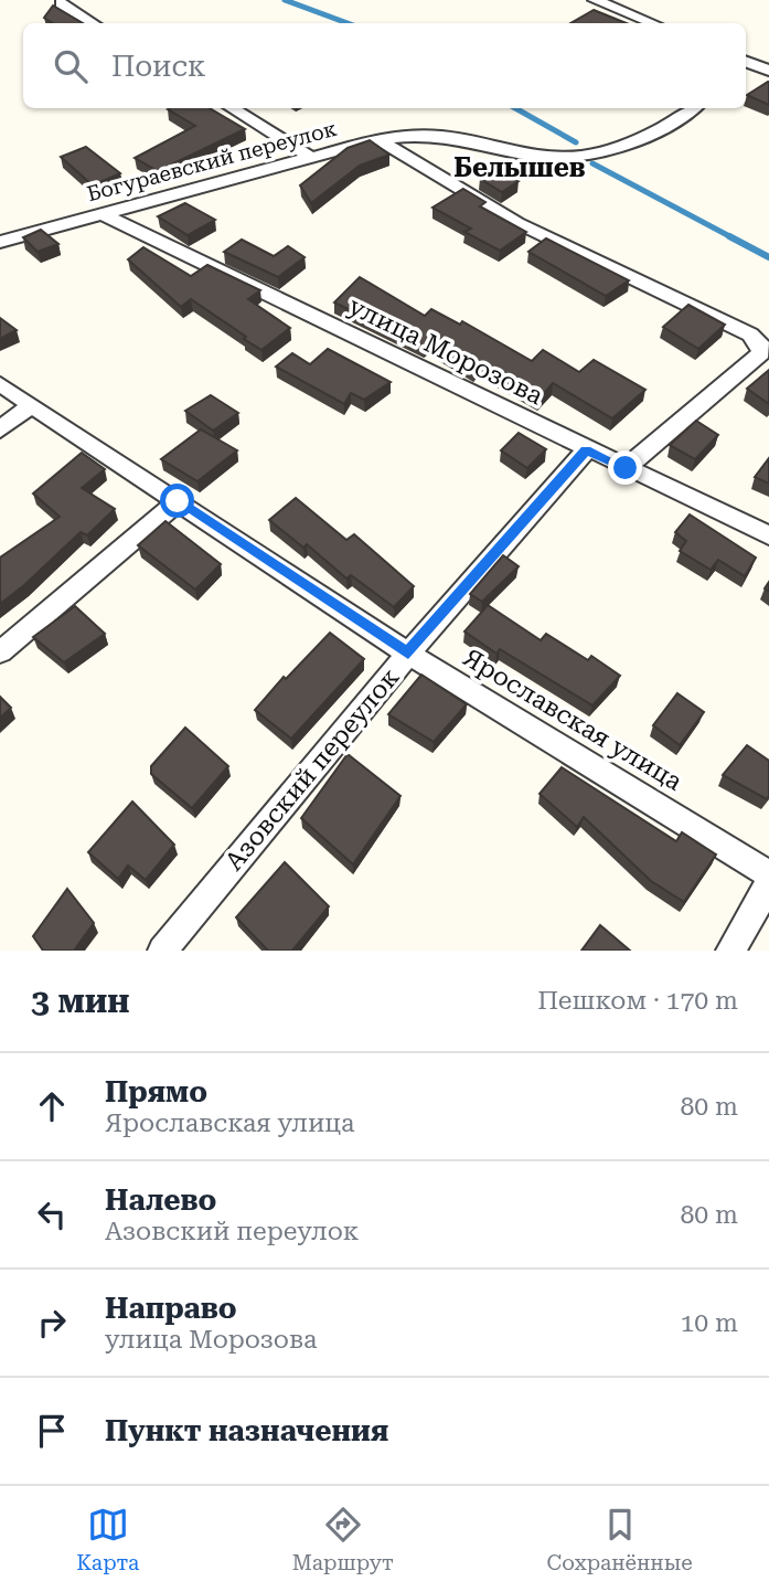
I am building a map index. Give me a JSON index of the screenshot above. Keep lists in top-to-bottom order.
{
  "streets": {
    "street": [
      "Богураевский переулок",
      "улица Морозова",
      "Ярославская улица",
      "Азовский переулок"
    ]
  },
  "crossings": [
    ["Богураевский переулок", "улица Морозова"],
    ["улица Морозова", "Азовский переулок"],
    ["Ярославская улица", "Азовский переулок"]
  ],
  "districts": ["Белышев"],
  "page": {
    "search": "Поиск",
    "heading": ["3 мин", "Пешком · 170 m"],
    "list": [
      ["Прямо", "Ярославская улица", "80 m"],
      ["Налево", "Азовский переулок", "80 m"],
      ["Направо", "улица Морозова", "10 m"],
      "Пункт назначения"
    ],
    "nav": ["Карта", "Маршрут", "Сохранённые"]
  }
}
